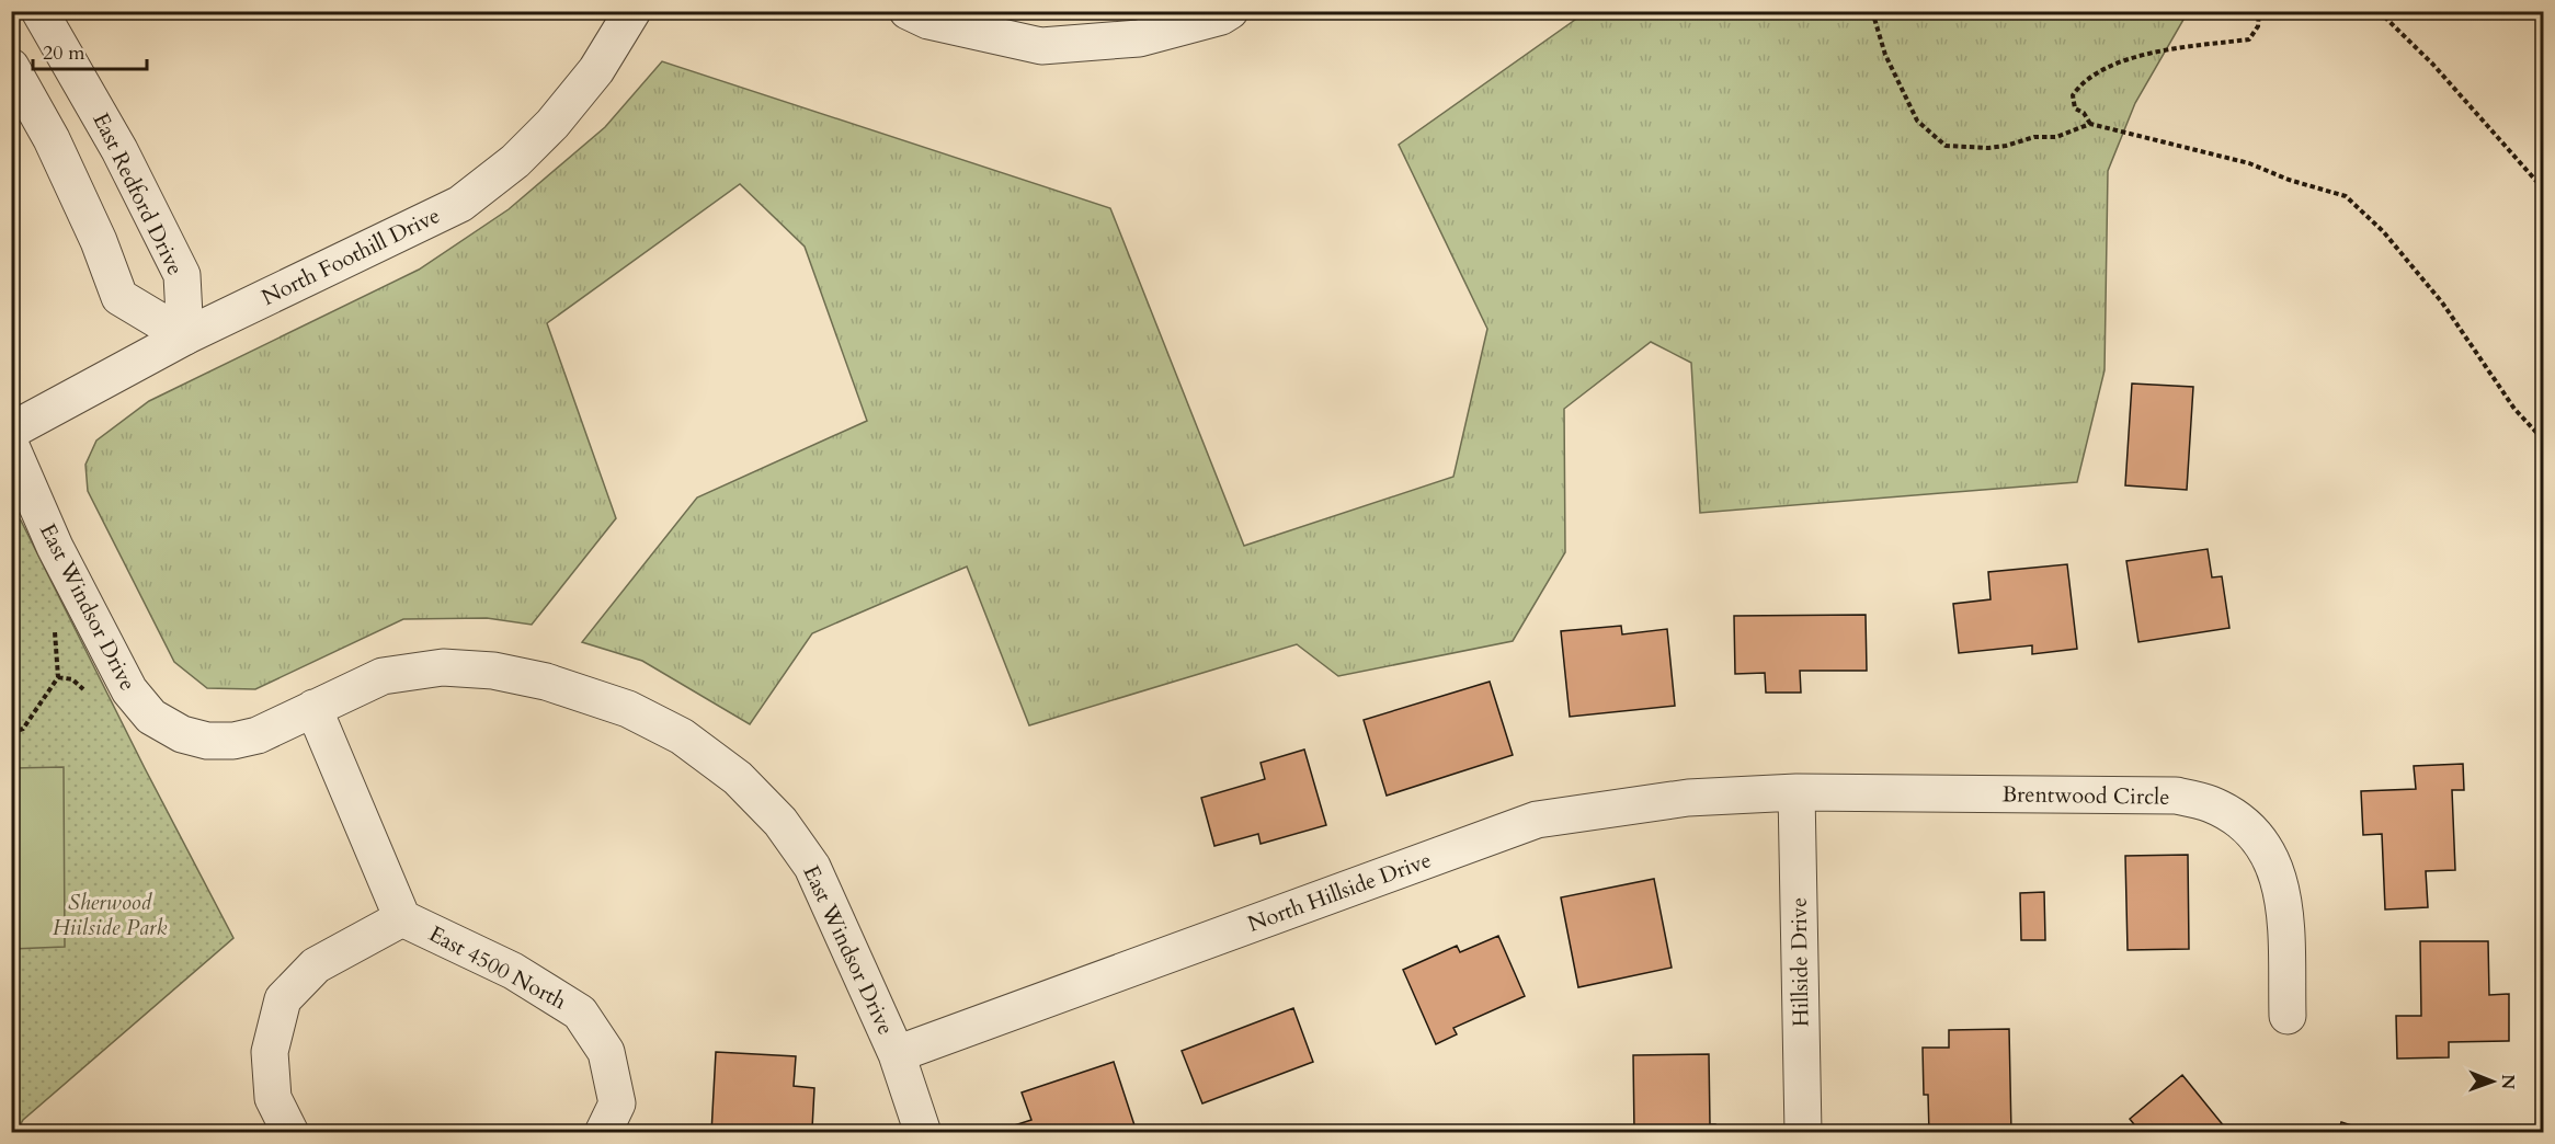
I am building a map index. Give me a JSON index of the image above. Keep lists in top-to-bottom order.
{
  "streets": {
    "street": [
      "East Redford Drive",
      "North Foothill Drive",
      "East Windsor Drive",
      "Brentwood Circle",
      "North Hillside Drive",
      "Hillside Drive",
      "East 4500 North"
    ]
  },
  "crossings": [
    ["East Redford Drive", "North Foothill Drive"],
    ["East Windsor Drive", "North Hillside Drive"],
    ["East Windsor Drive", "East 4500 North"],
    ["Brentwood Circle", "North Hillside Drive"],
    ["Brentwood Circle", "Hillside Drive"],
    ["North Hillside Drive", "Hillside Drive"]
  ],
  "parks": ["Sherwood Hiilside Park"],
  "scale_bar": "20 m",
  "north": "right"
}
